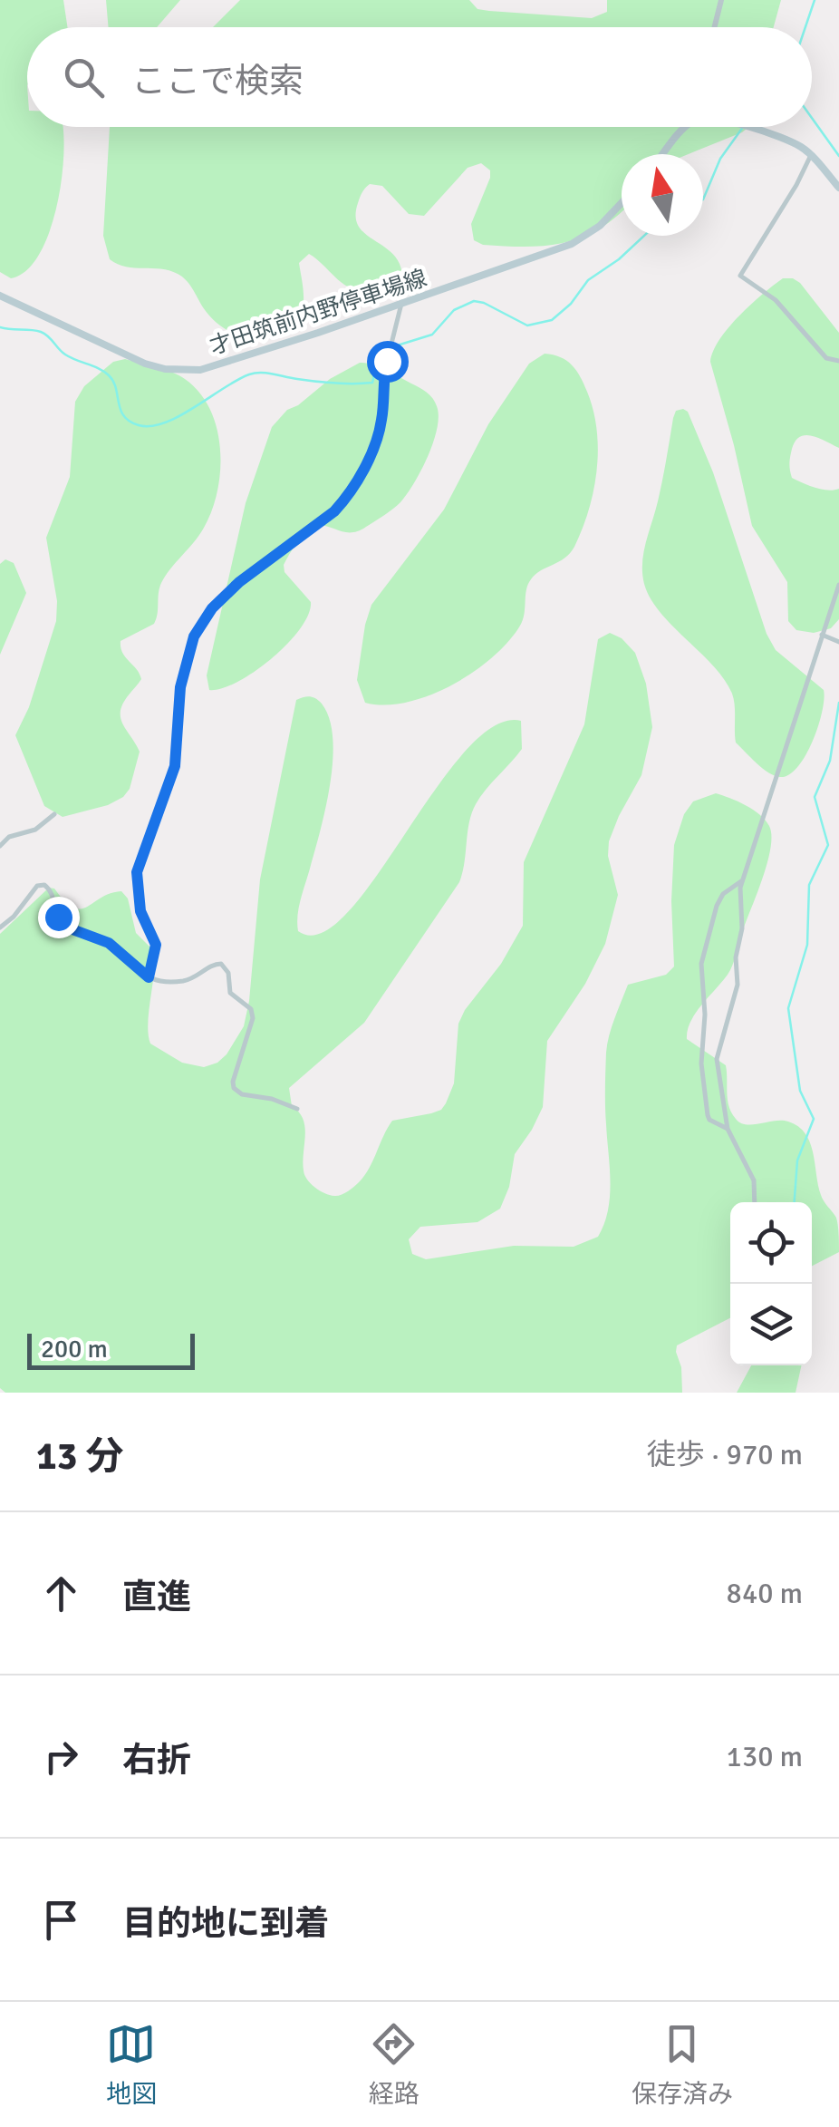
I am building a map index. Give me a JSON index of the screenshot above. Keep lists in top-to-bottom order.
{
  "streets": {
    "main road": ["才田筑前内野停車場線"]
  },
  "scale_bar": "200 m",
  "north": "top",
  "page": {
    "search": "ここで検索",
    "scale": "200 m",
    "heading": ["13 分", "徒歩 · 970 m"],
    "list": [
      ["直進", "840 m"],
      ["右折", "130 m"],
      "目的地に到着"
    ],
    "nav": ["地図", "経路", "保存済み"]
  }
}
